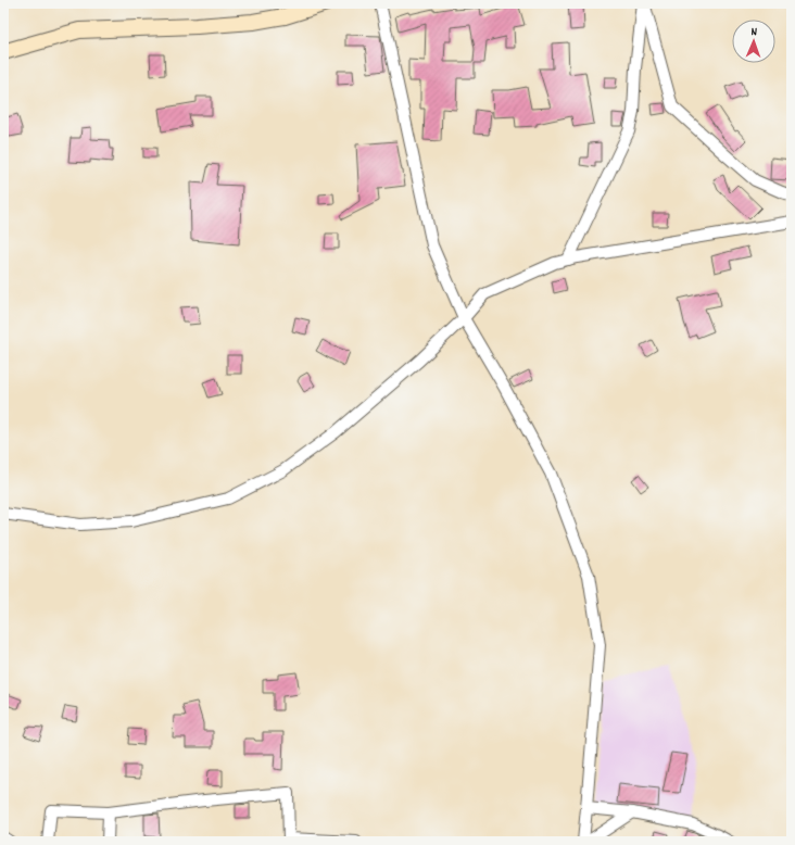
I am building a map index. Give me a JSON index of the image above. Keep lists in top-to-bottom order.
{
  "north": "top"
}
